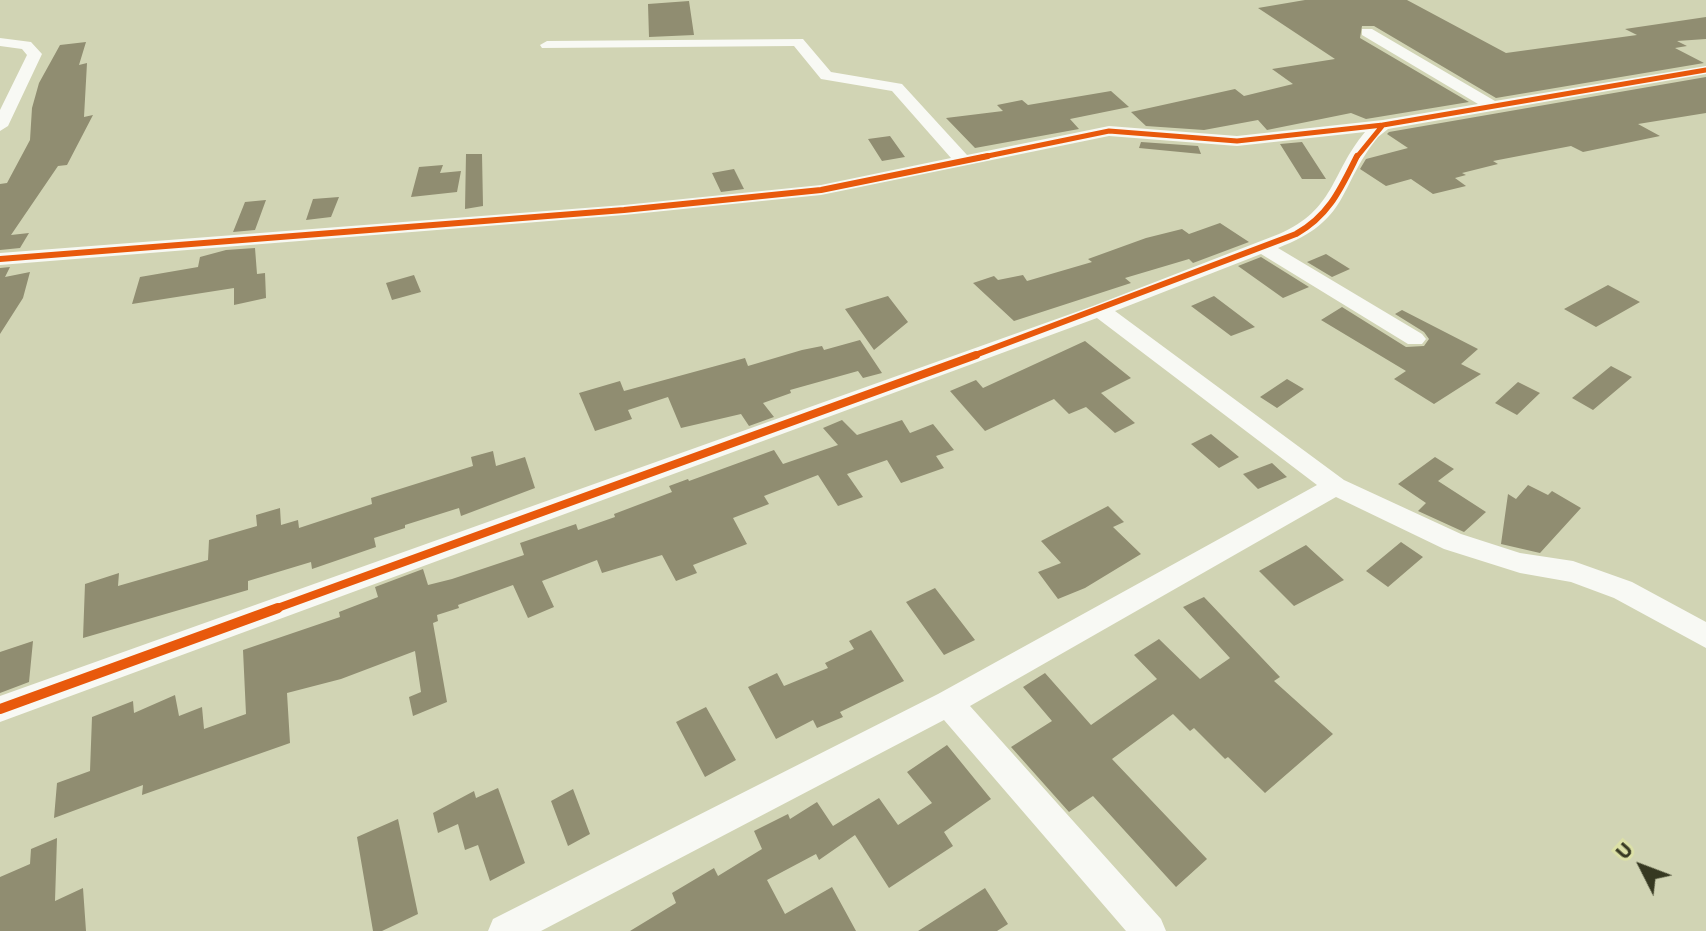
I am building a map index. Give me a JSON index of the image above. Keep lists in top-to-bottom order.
{
  "north": "top left"
}
